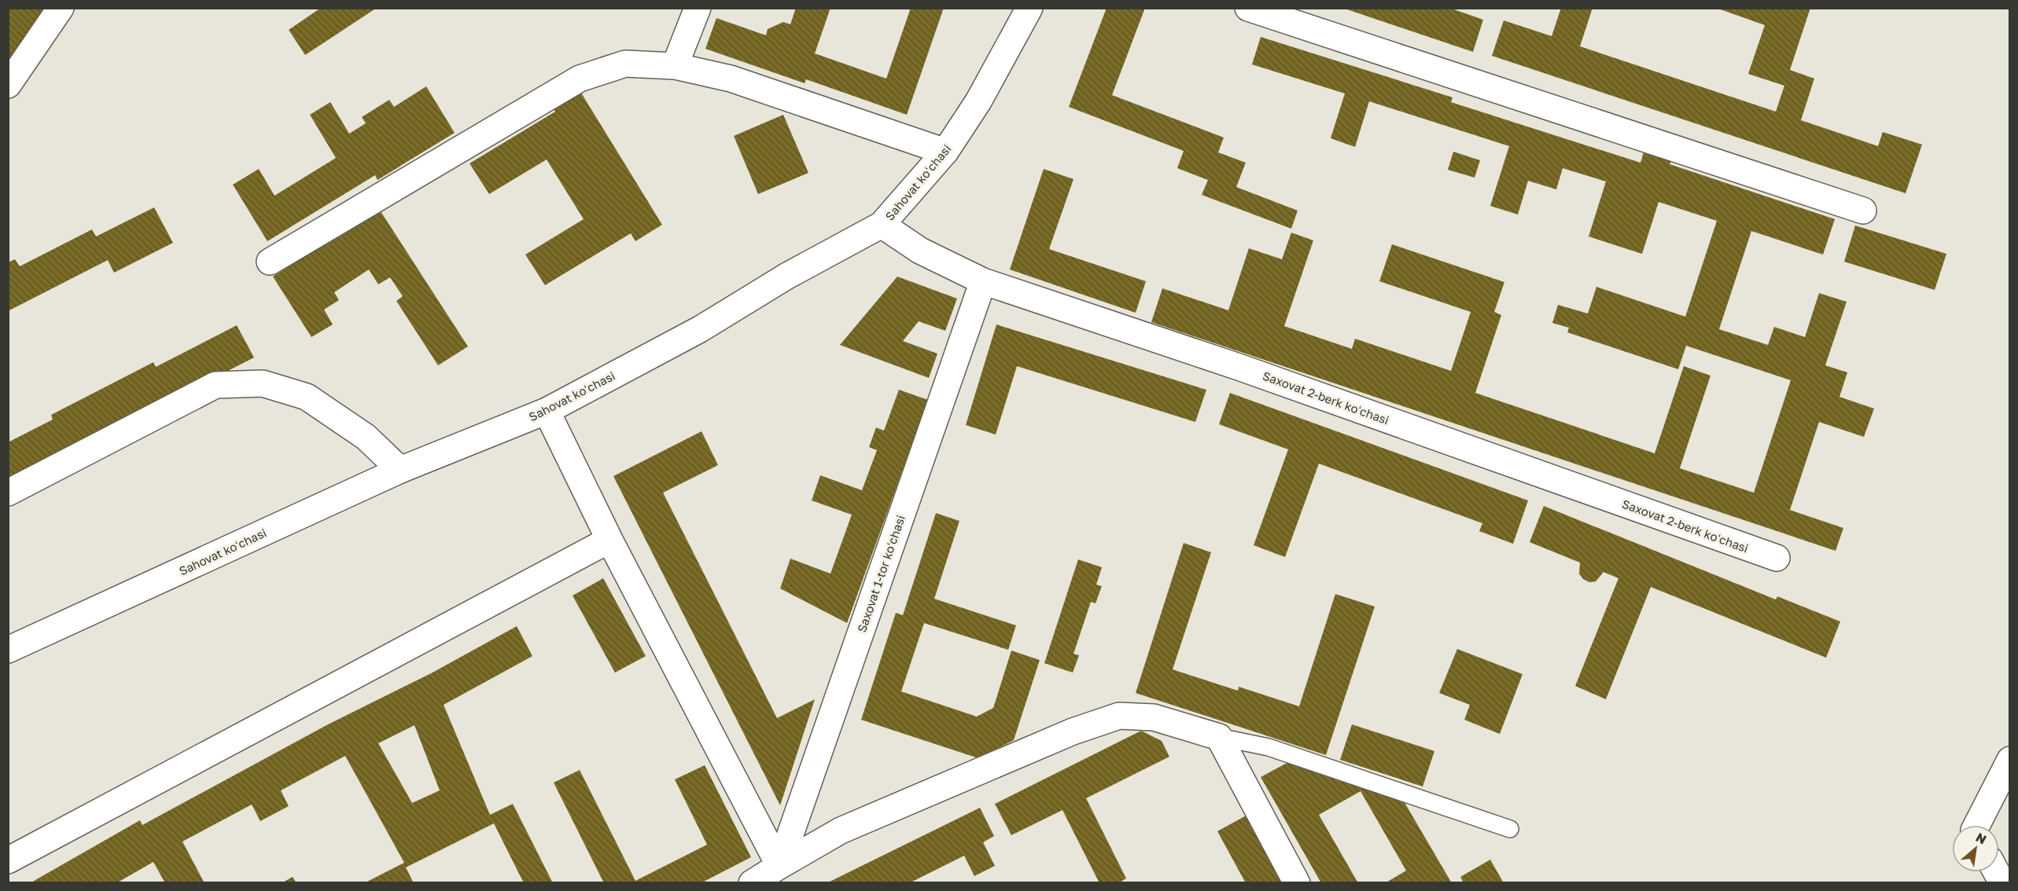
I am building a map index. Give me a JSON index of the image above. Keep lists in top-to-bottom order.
{
  "streets": {
    "street": ["Sahovat koʻchasi", "Saxovat 2-berk koʻchasi", "Saxovat 1-tor koʻchasi"]
  },
  "crossings": [
    ["Sahovat koʻchasi", "Saxovat 2-berk koʻchasi"],
    ["Saxovat 2-berk koʻchasi", "Saxovat 1-tor koʻchasi"]
  ],
  "north": "top right"
}
